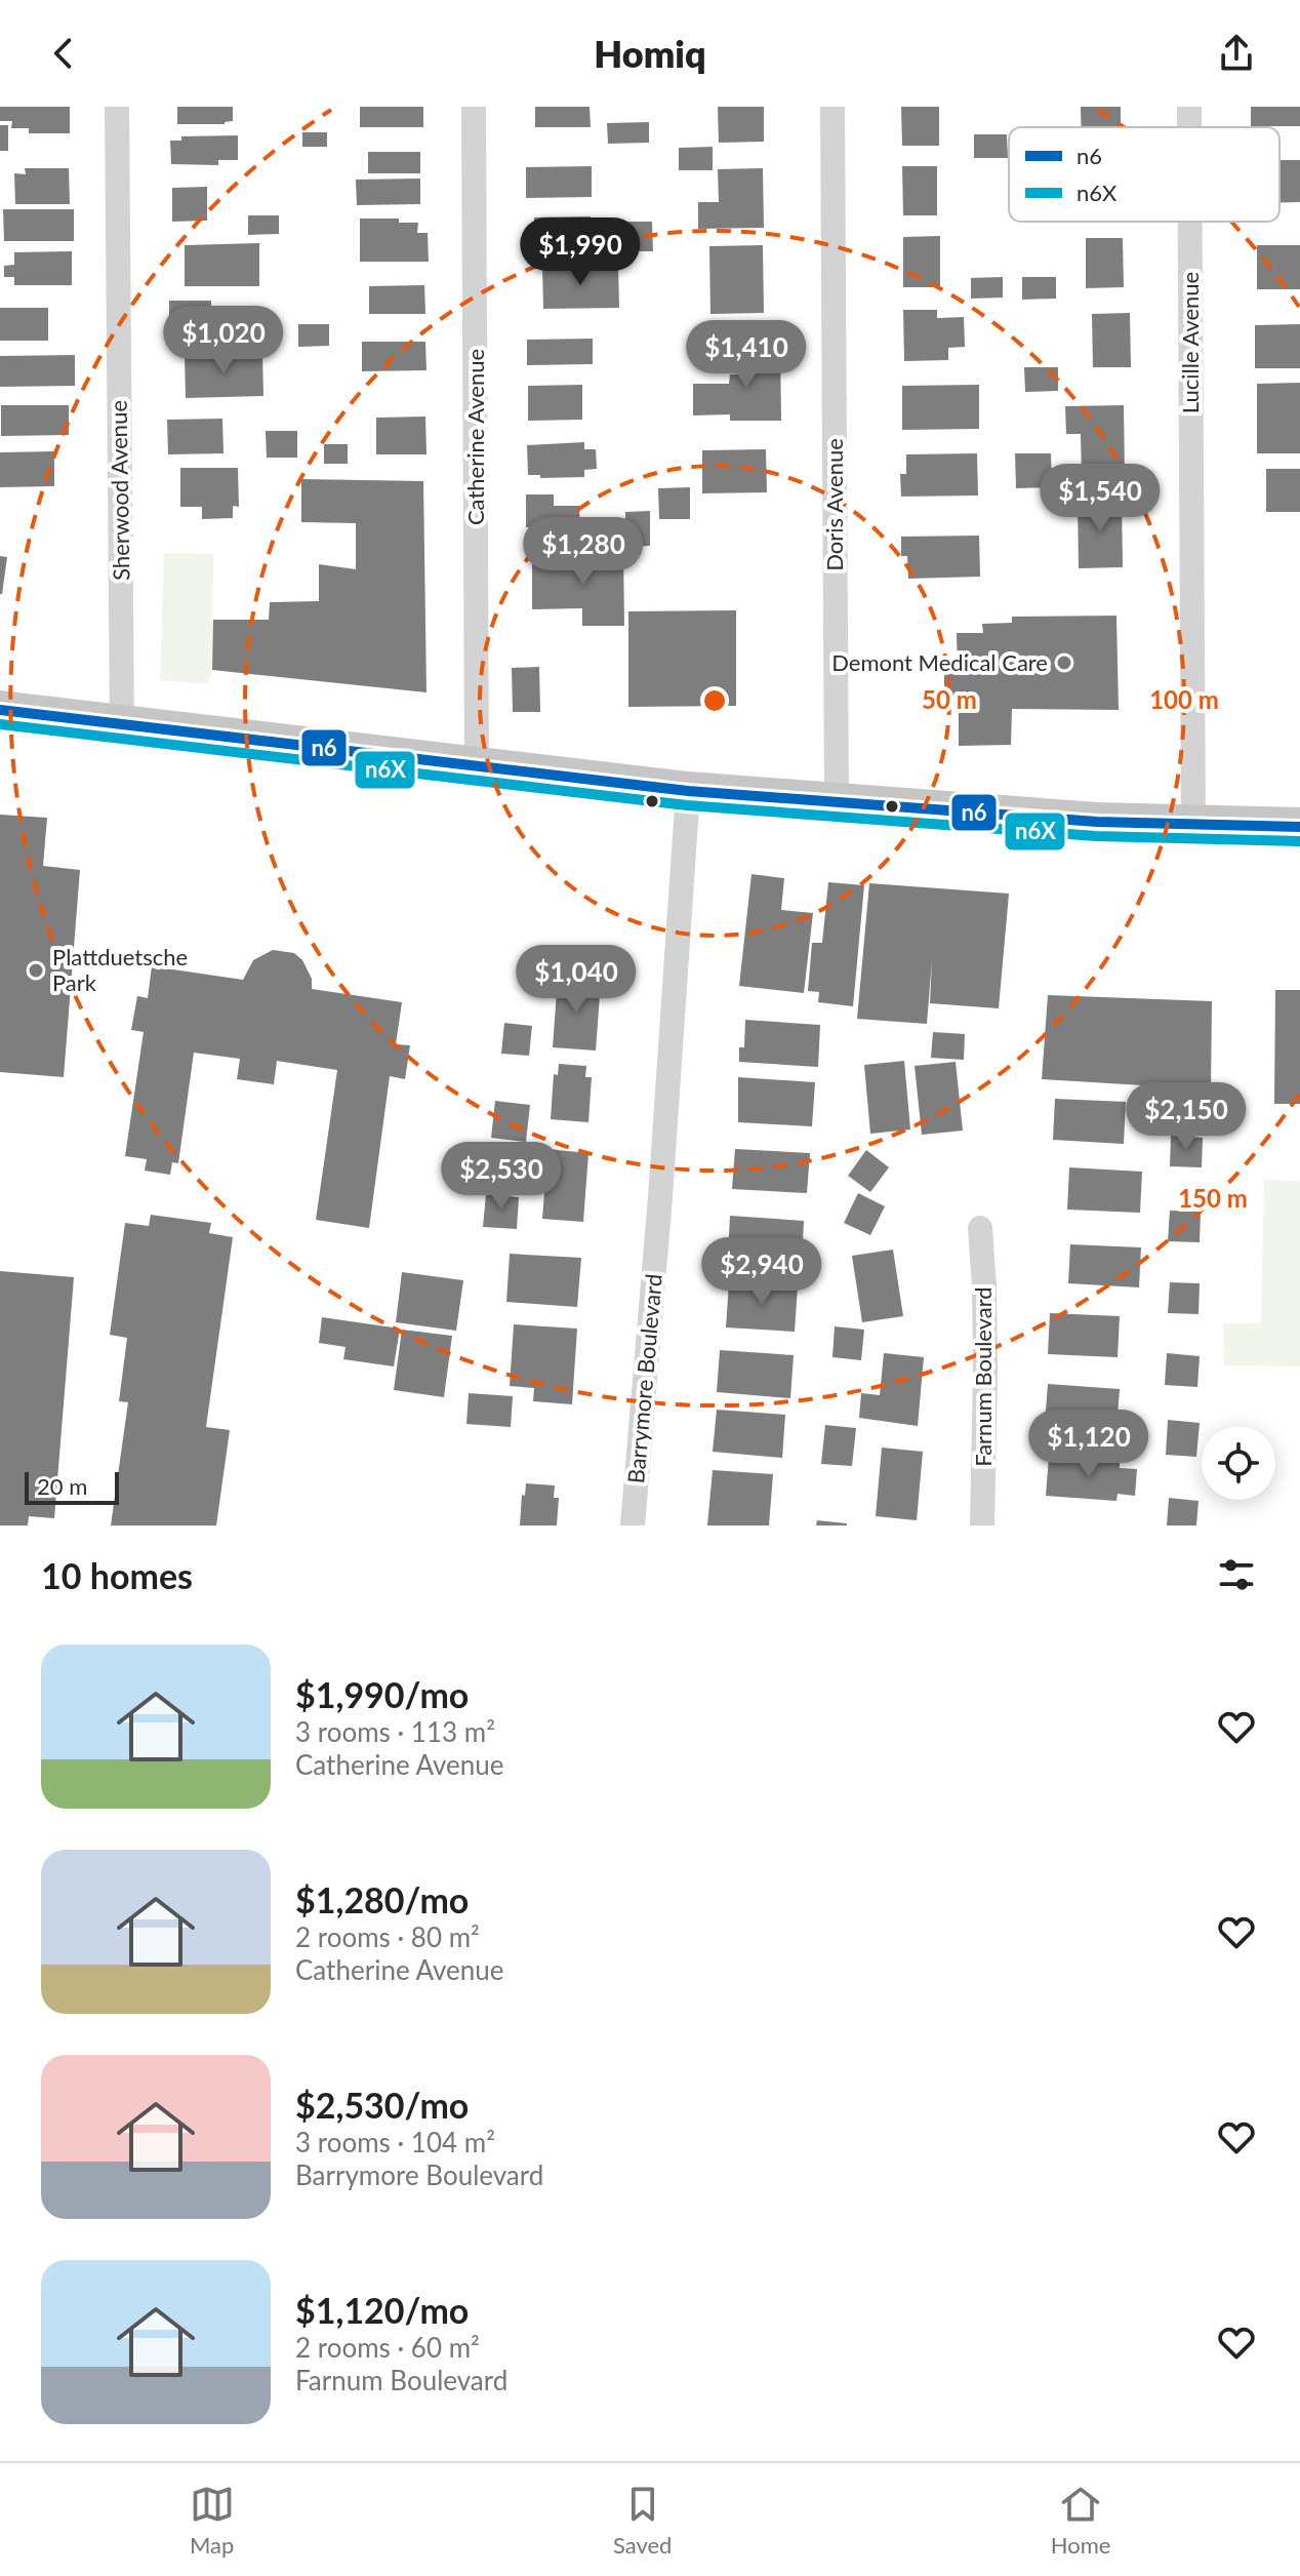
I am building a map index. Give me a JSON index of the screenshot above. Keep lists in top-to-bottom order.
{
  "streets": {
    "street": [
      "Lucille Avenue",
      "Catherine Avenue",
      "Sherwood Avenue",
      "Doris Avenue",
      "Farnum Boulevard",
      "Barrymore Boulevard"
    ]
  },
  "places": ["Demont Medical Care", "Plattduetsche Park"],
  "lines": ["transit line n6", "transit line n6X"],
  "legend": ["n6", "n6X"],
  "scale_bar": "20 m",
  "page": {
    "header": "Homiq",
    "price": [
      "$1,990",
      "$1,020",
      "$1,410",
      "$1,540",
      "$1,280",
      "$1,040",
      "$2,150",
      "$2,530",
      "$2,940",
      "$1,120"
    ],
    "scale": "20 m",
    "heading": "10 homes",
    "list": [
      {
        "name": "$1,990/mo",
        "note": "3 rooms · 113 m² · Catherine Avenue"
      },
      {
        "name": "$1,280/mo",
        "note": "2 rooms · 80 m² · Catherine Avenue"
      },
      {
        "name": "$2,530/mo",
        "note": "3 rooms · 104 m² · Barrymore Boulevard"
      },
      {
        "name": "$1,120/mo",
        "note": "2 rooms · 60 m² · Farnum Boulevard"
      }
    ],
    "tabs": ["Map", "Saved", "Home"]
  },
  "rings": ["50 m", "100 m", "150 m"]
}
